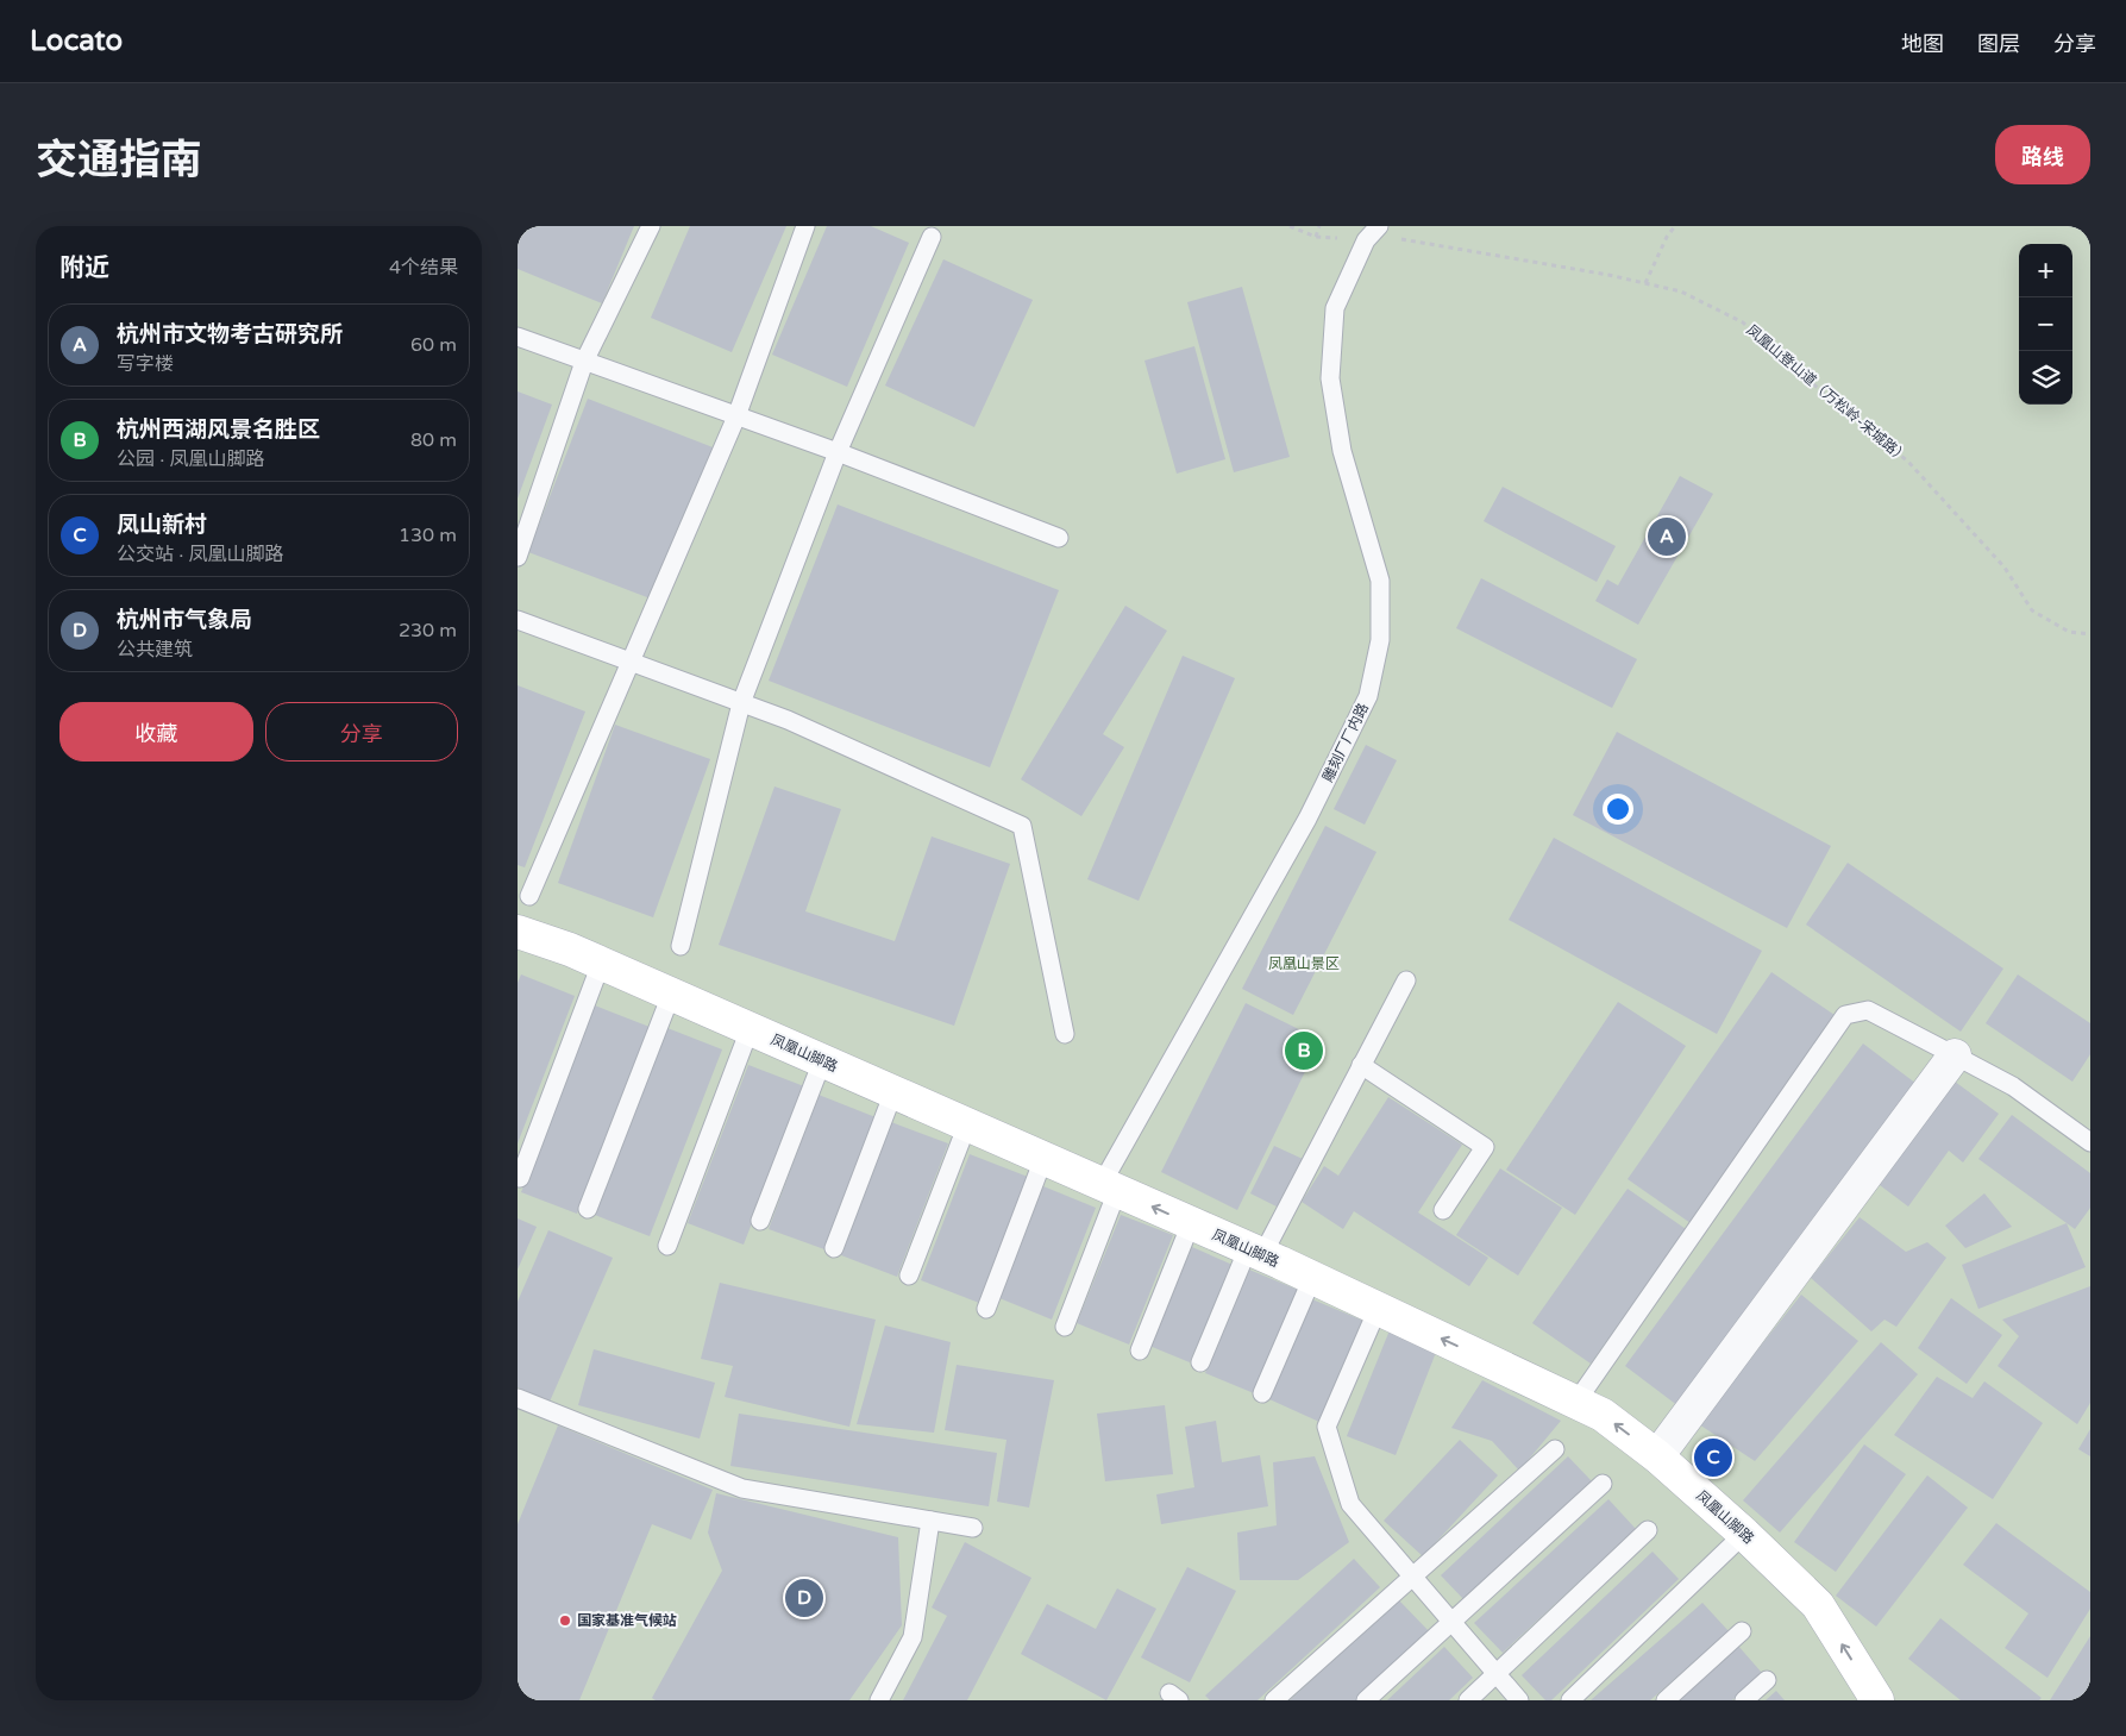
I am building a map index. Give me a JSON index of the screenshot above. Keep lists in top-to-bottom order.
{
  "streets": {
    "street": ["凤凰山脚路"],
    "lane": ["雕刻厂厂内路"],
    "path": ["凤凰山登山道（万松岭-宋城路）"]
  },
  "crossings": [
    ["凤凰山登山道（万松岭-宋城路）", "雕刻厂厂内路"],
    ["雕刻厂厂内路", "凤凰山脚路"]
  ],
  "one_way": ["凤凰山脚路"],
  "parks": ["凤凰山景区"],
  "places": ["国家基准气候站"],
  "page": {
    "header": "Locato",
    "nav": ["地图", "图层", "分享"],
    "title": "交通指南",
    "buttons": [
      "路线",
      ["收藏", "分享"]
    ],
    "heading": ["附近", "4个结果"],
    "map_buttons": ["+", "−"],
    "list": [
      {
        "mark": "A",
        "name": "杭州市文物考古研究所",
        "note": "写字楼",
        "value": "60 m"
      },
      {
        "mark": "B",
        "name": "杭州西湖风景名胜区",
        "note": "公园 · 凤凰山脚路",
        "value": "80 m"
      },
      {
        "mark": "C",
        "name": "凤山新村",
        "note": "公交站 · 凤凰山脚路",
        "value": "130 m"
      },
      {
        "mark": "D",
        "name": "杭州市气象局",
        "note": "公共建筑",
        "value": "230 m"
      }
    ],
    "pins": [
      "A",
      "B",
      "C",
      "D"
    ]
  }
}
